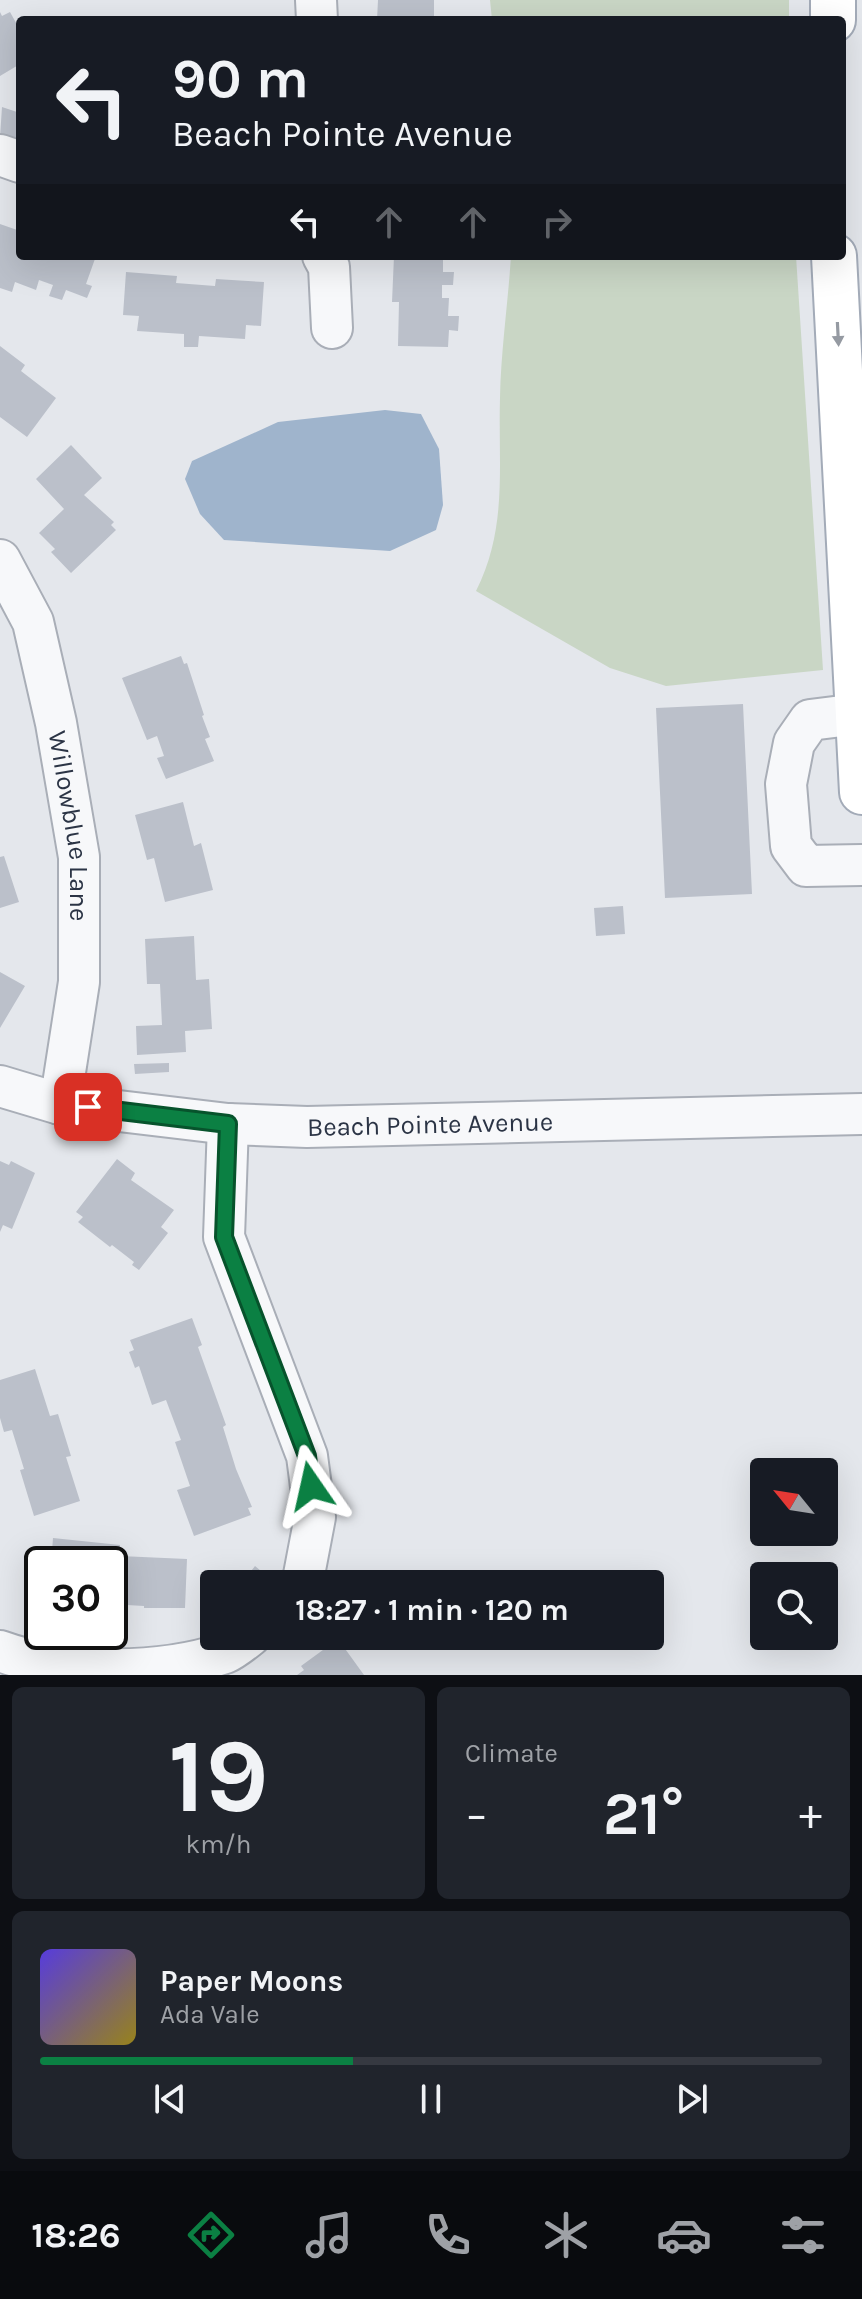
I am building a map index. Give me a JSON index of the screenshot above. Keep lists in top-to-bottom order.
{
  "streets": {
    "street": ["Willowblue Lane", "Beach Pointe Avenue"]
  },
  "crossings": [
    ["Willowblue Lane", "Beach Pointe Avenue"]
  ],
  "north": "top left",
  "page": {
    "turn": ["90 m", "Beach Pointe Avenue"],
    "limit": "30",
    "trip": "18:27 · 1 min · 120 m",
    "tile": [
      ["19", "km/h"],
      "Climate"
    ],
    "heat": ["−", "21°", "+"],
    "song": ["Paper Moons", "Ada Vale"],
    "tabs": "18:26"
  }
}
